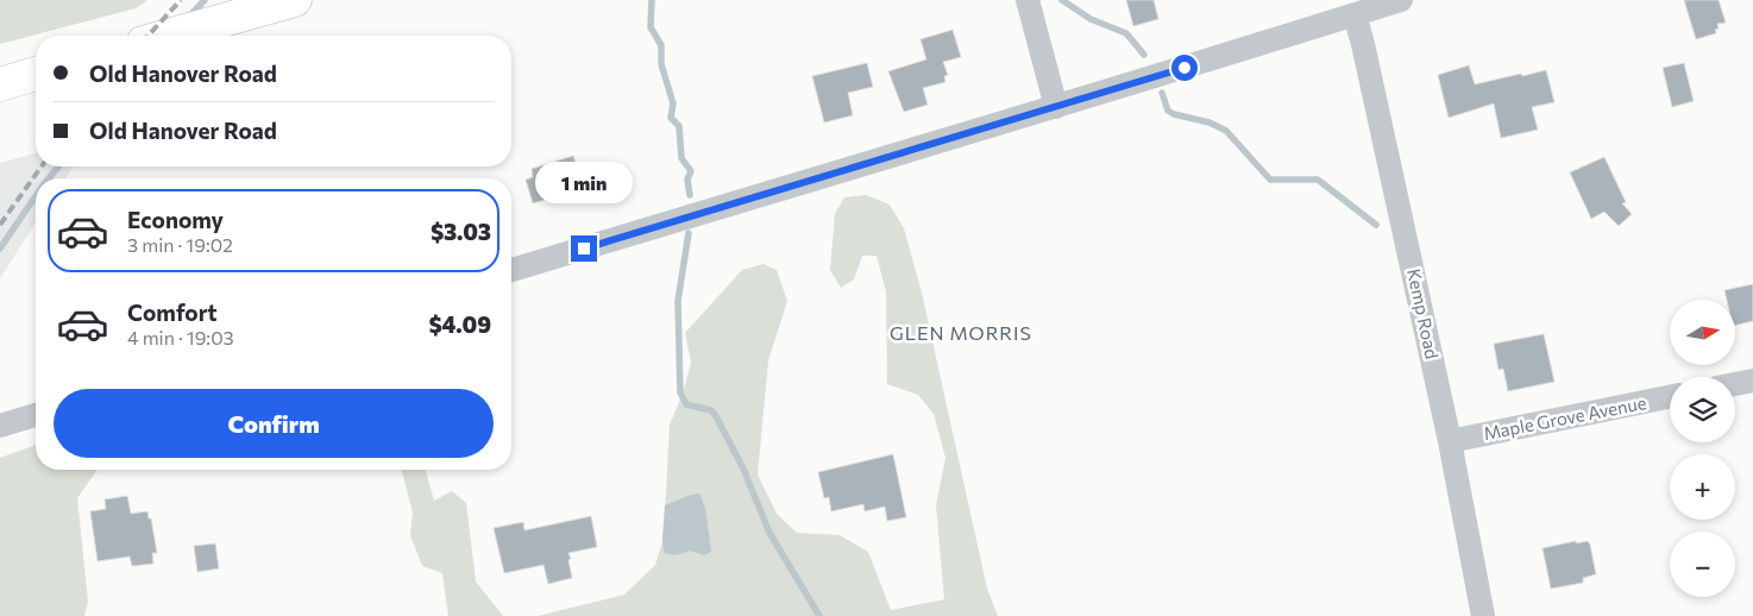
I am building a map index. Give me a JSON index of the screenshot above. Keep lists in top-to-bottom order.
{
  "streets": {
    "street": ["Kemp Road", "Maple Grove Avenue"]
  },
  "crossings": [
    ["Kemp Road", "Maple Grove Avenue"]
  ],
  "districts": ["GLEN MORRIS"],
  "north": "right",
  "page": {
    "banner": ["Old Hanover Road", "Old Hanover Road"],
    "bubble": "1 min",
    "list": [
      {
        "name": "Economy",
        "note": "3 min · 19:02",
        "value": "$3.03"
      },
      {
        "name": "Comfort",
        "note": "4 min · 19:03",
        "value": "$4.09"
      }
    ],
    "map_buttons": ["+", "−"],
    "buttons": "Confirm"
  }
}
